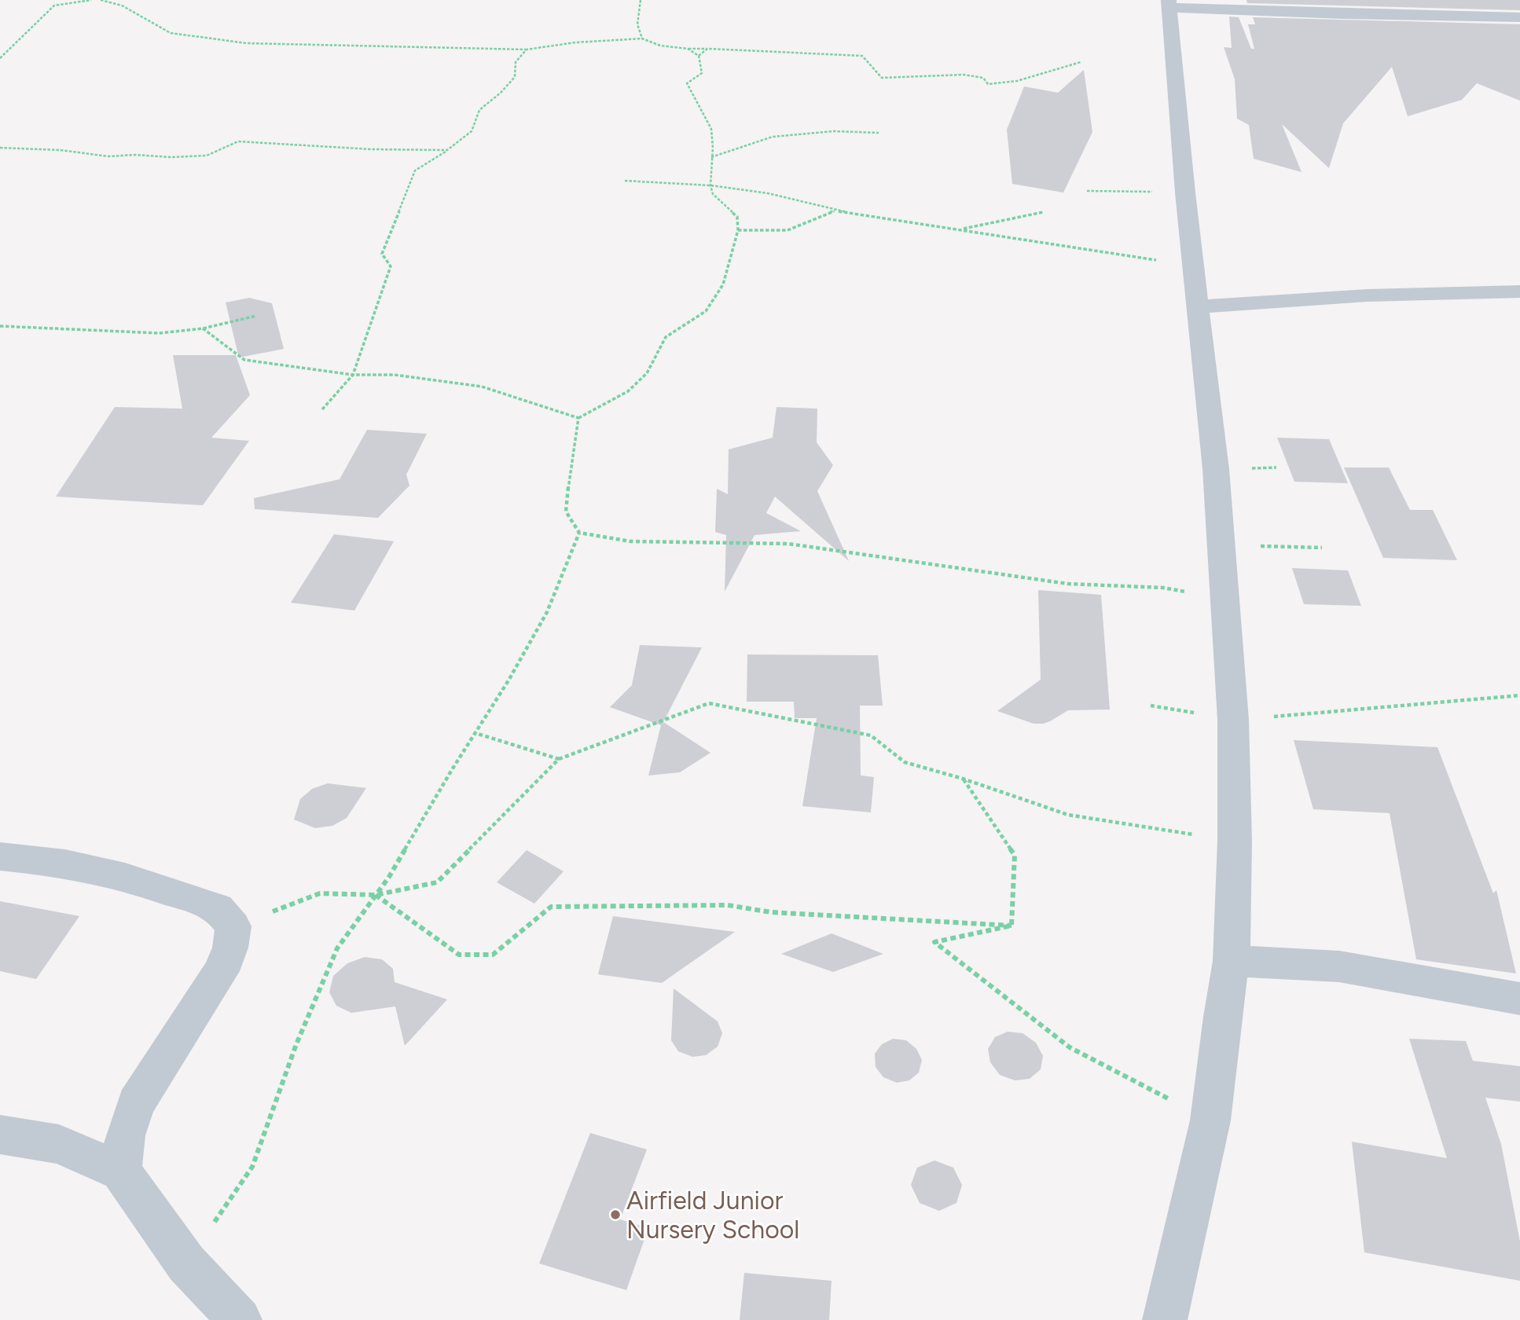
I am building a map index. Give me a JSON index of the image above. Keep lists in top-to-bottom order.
{
  "places": ["Airfield Junior Nursery School"]
}
